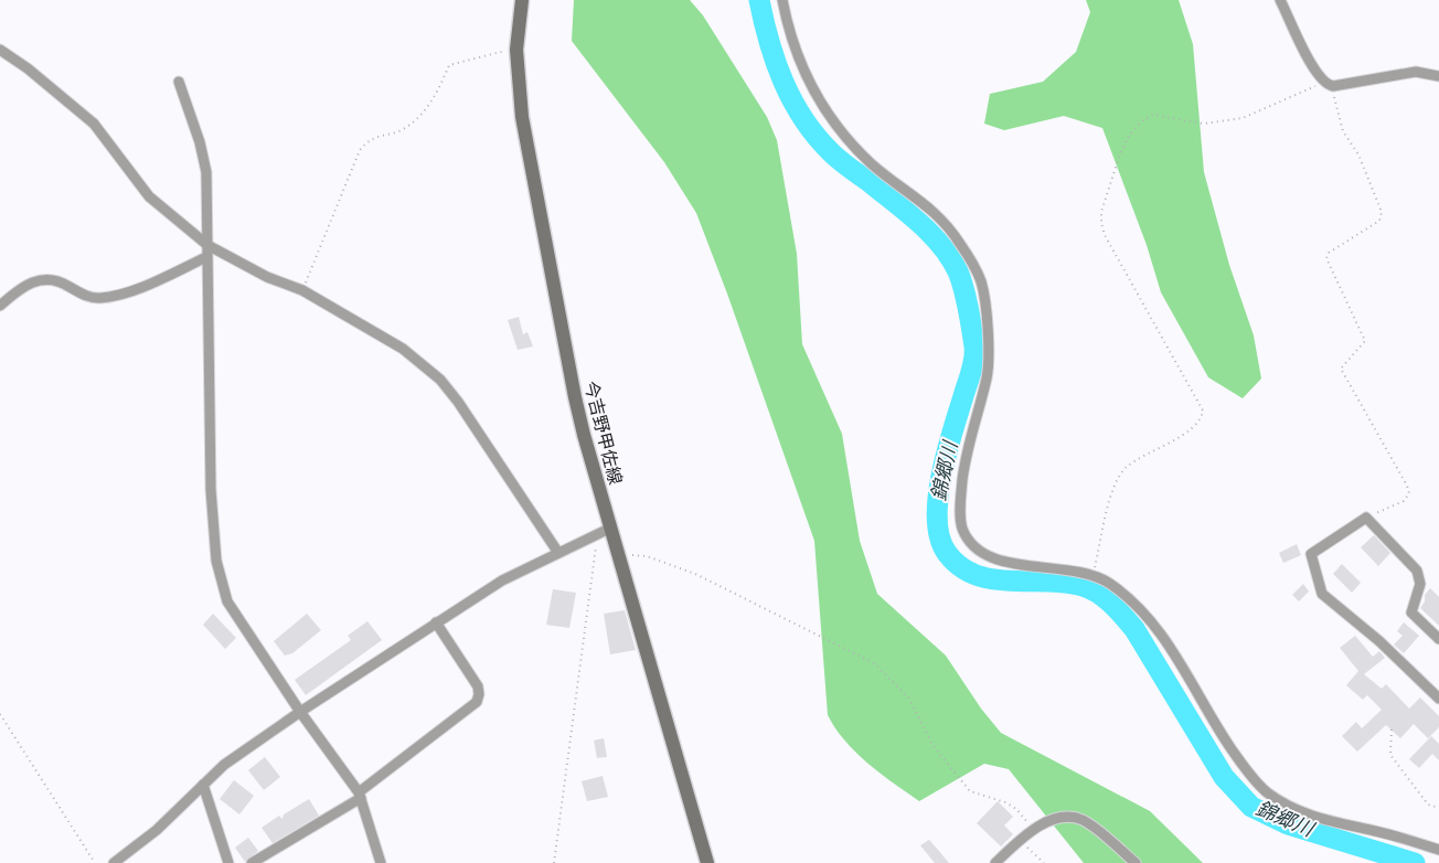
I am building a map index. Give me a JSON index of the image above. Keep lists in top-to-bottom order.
{
  "streets": {
    "main road": ["今吉野甲佐線"]
  },
  "water": ["錦郷川"]
}
